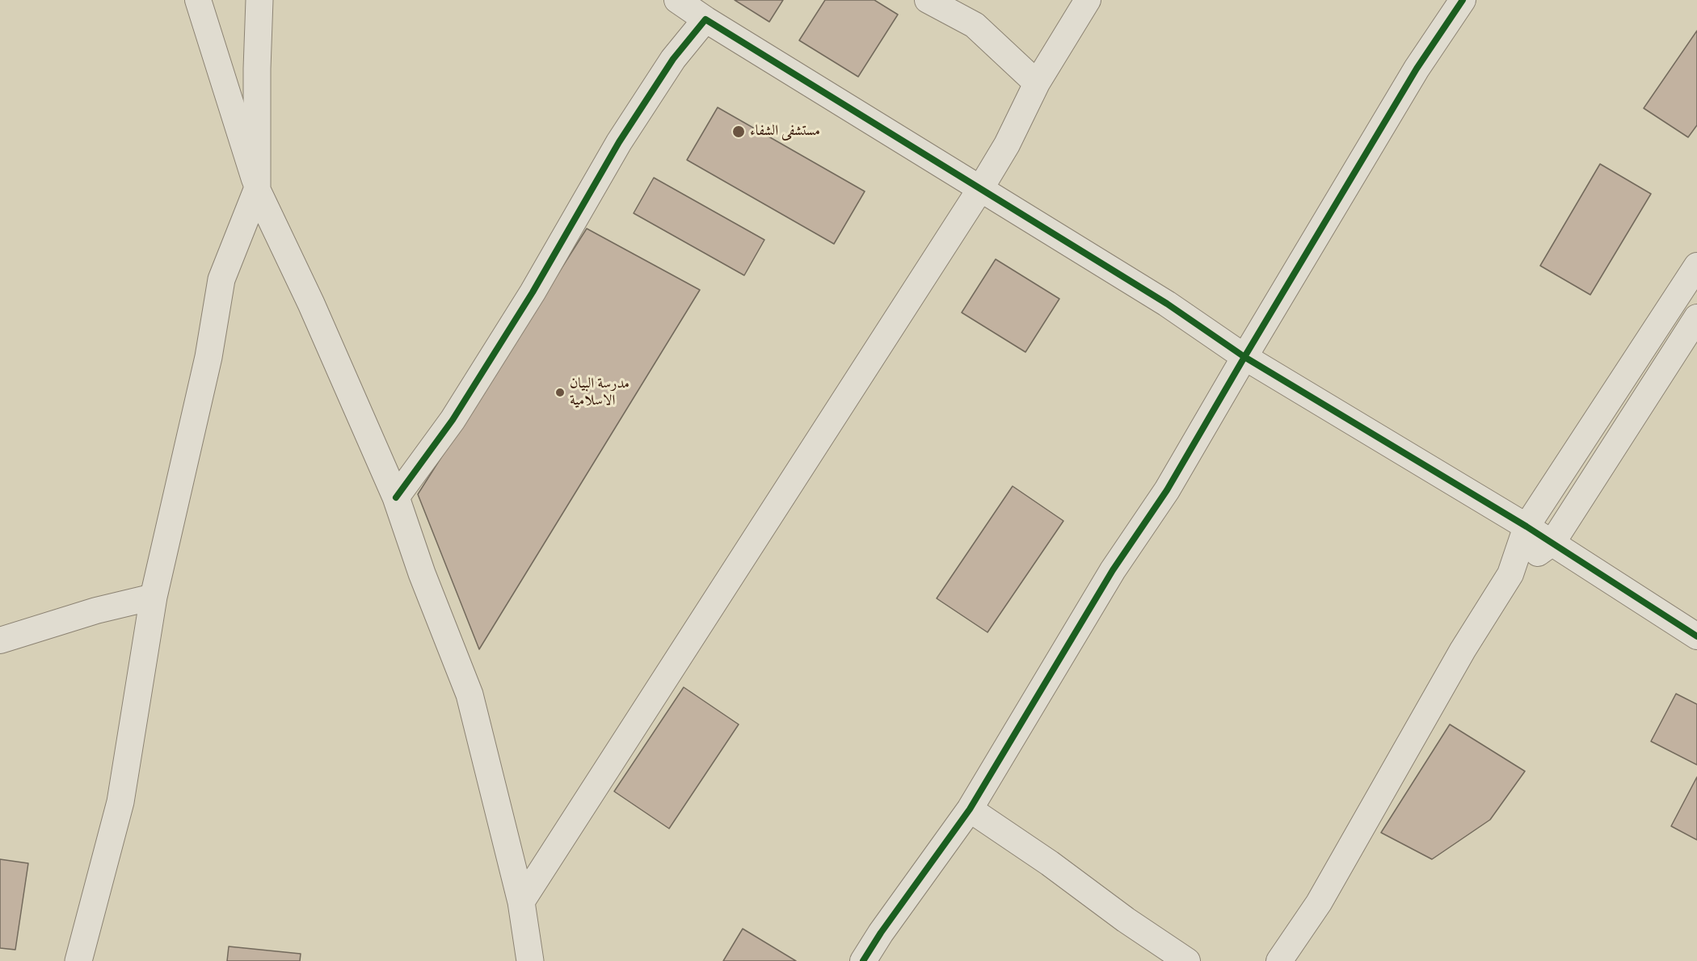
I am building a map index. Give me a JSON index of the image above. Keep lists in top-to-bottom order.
{
  "places": ["مستشفى الشفاء", "مدرسة البيان الاسلامية"]
}
